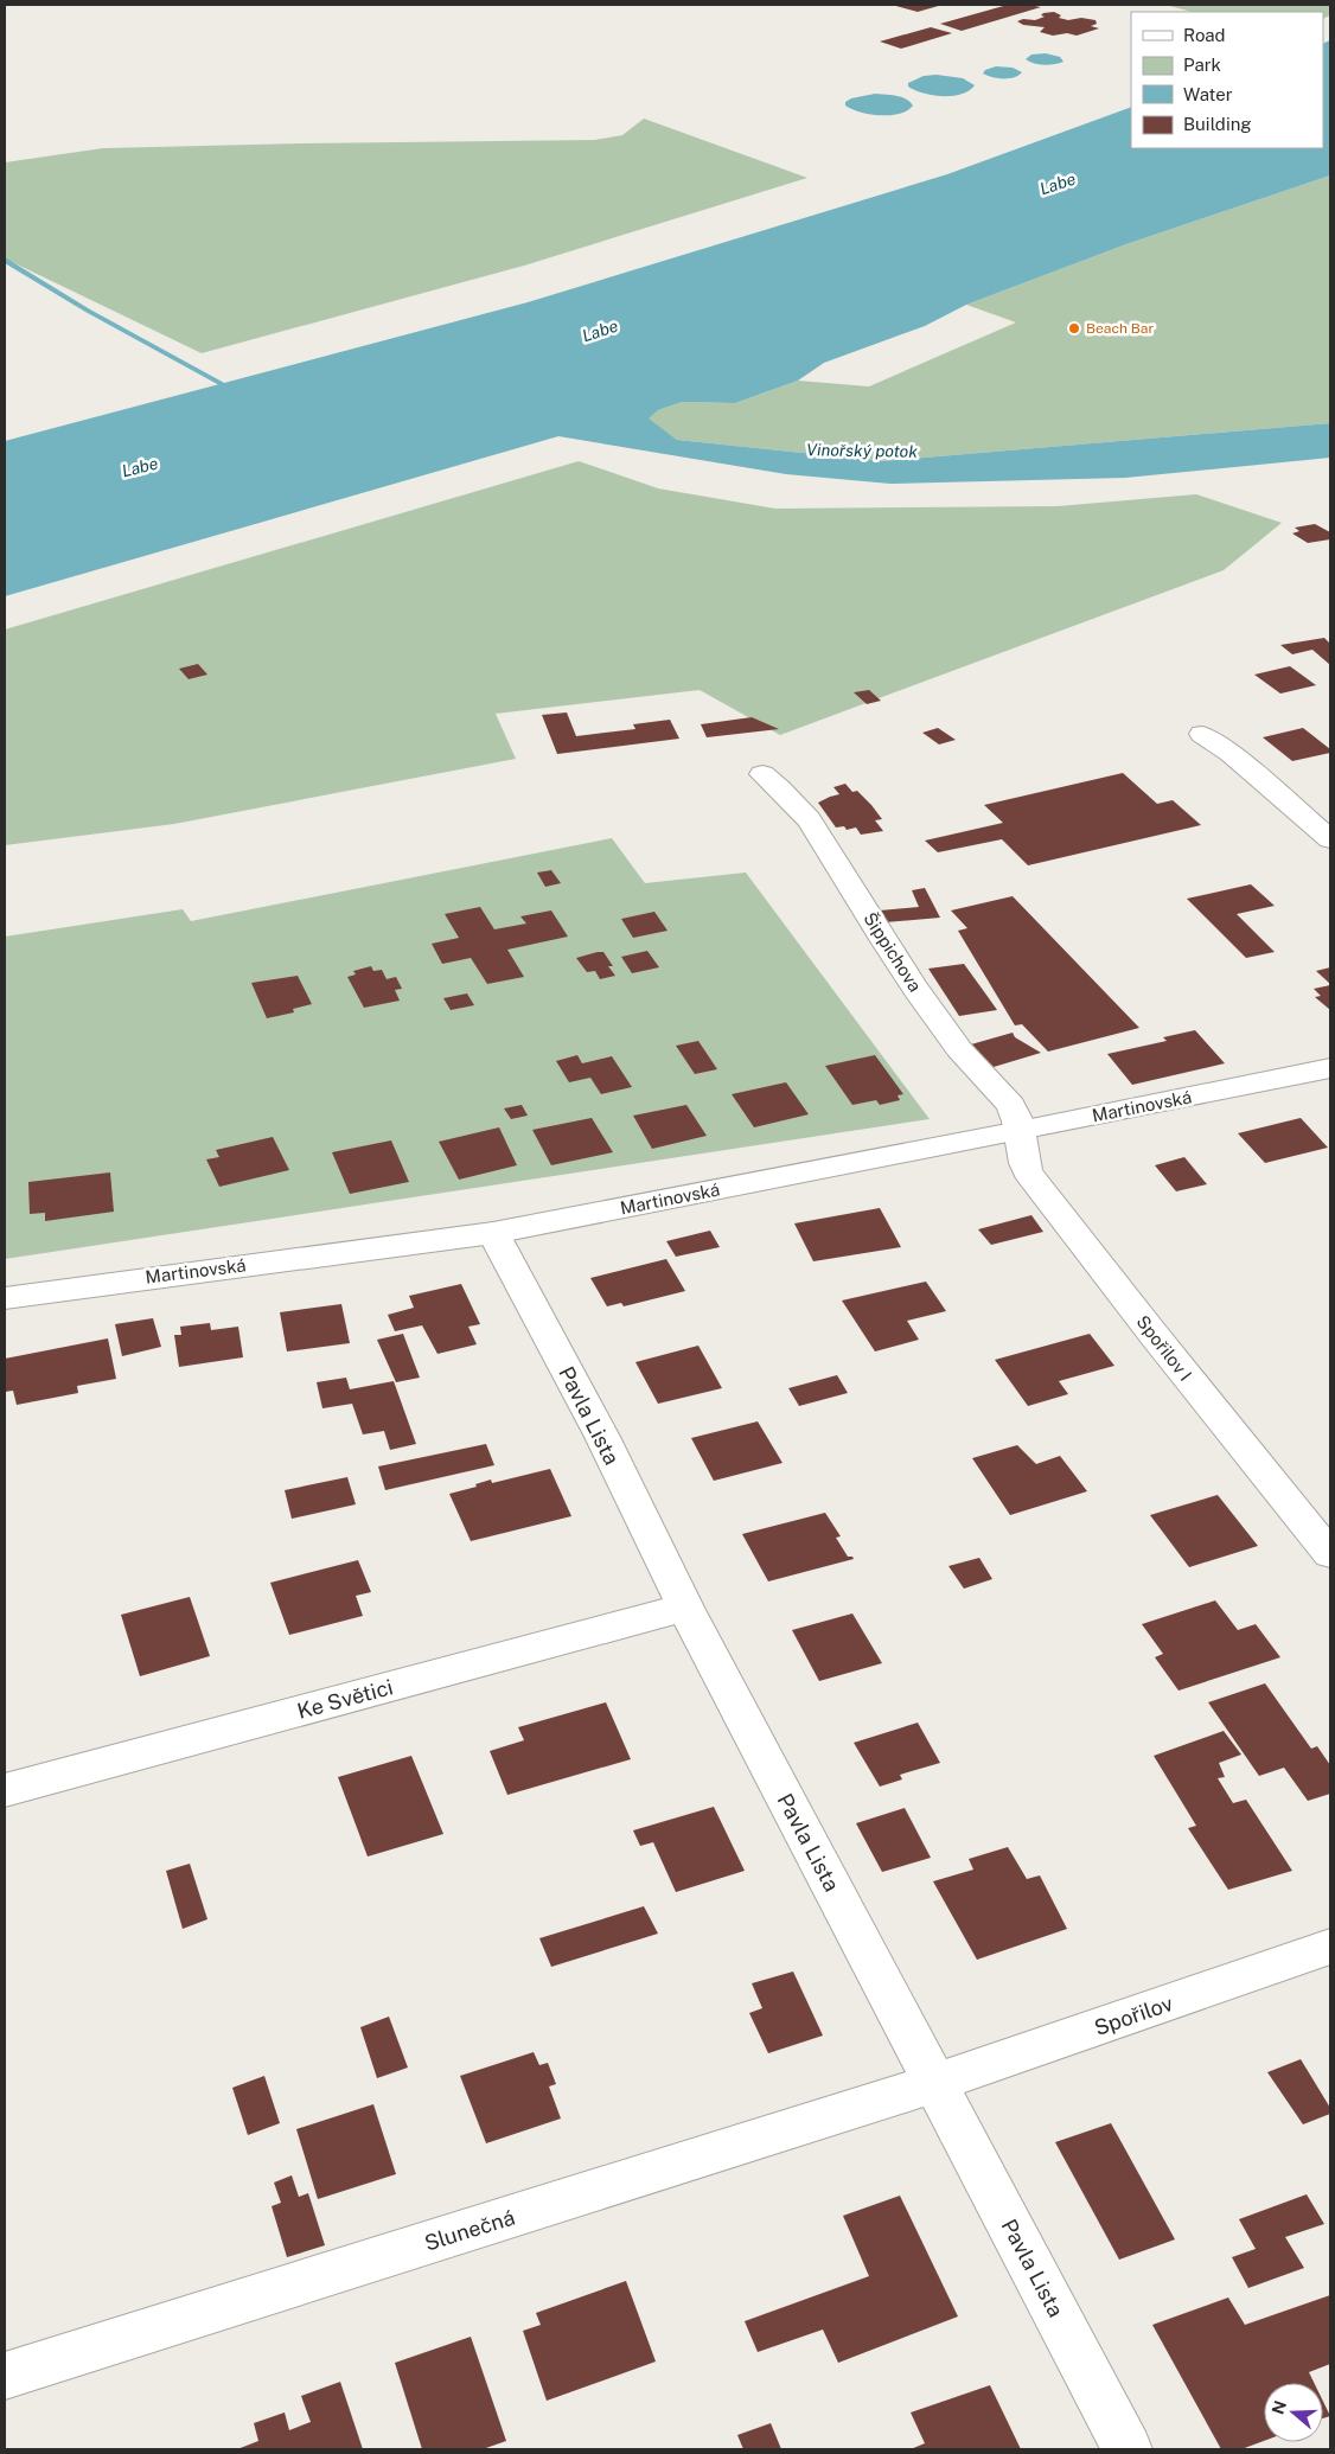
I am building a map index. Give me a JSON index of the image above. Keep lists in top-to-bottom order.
{
  "streets": {
    "street": [
      "Šippichova",
      "Martinovská",
      "Spořilov I",
      "Pavla Lista",
      "Ke Světici",
      "Spořilov",
      "Slunečná"
    ]
  },
  "crossings": [
    ["Šippichova", "Martinovská"],
    ["Šippichova", "Spořilov I"],
    ["Martinovská", "Spořilov I"],
    ["Martinovská", "Pavla Lista"],
    ["Pavla Lista", "Ke Světici"],
    ["Pavla Lista", "Spořilov"],
    ["Pavla Lista", "Slunečná"],
    ["Spořilov", "Slunečná"]
  ],
  "water": ["Labe", "Vinořský potok"],
  "places": ["Beach Bar"],
  "legend": [
    "Road",
    "Park",
    "Water",
    "Building"
  ],
  "north": "left"
}
